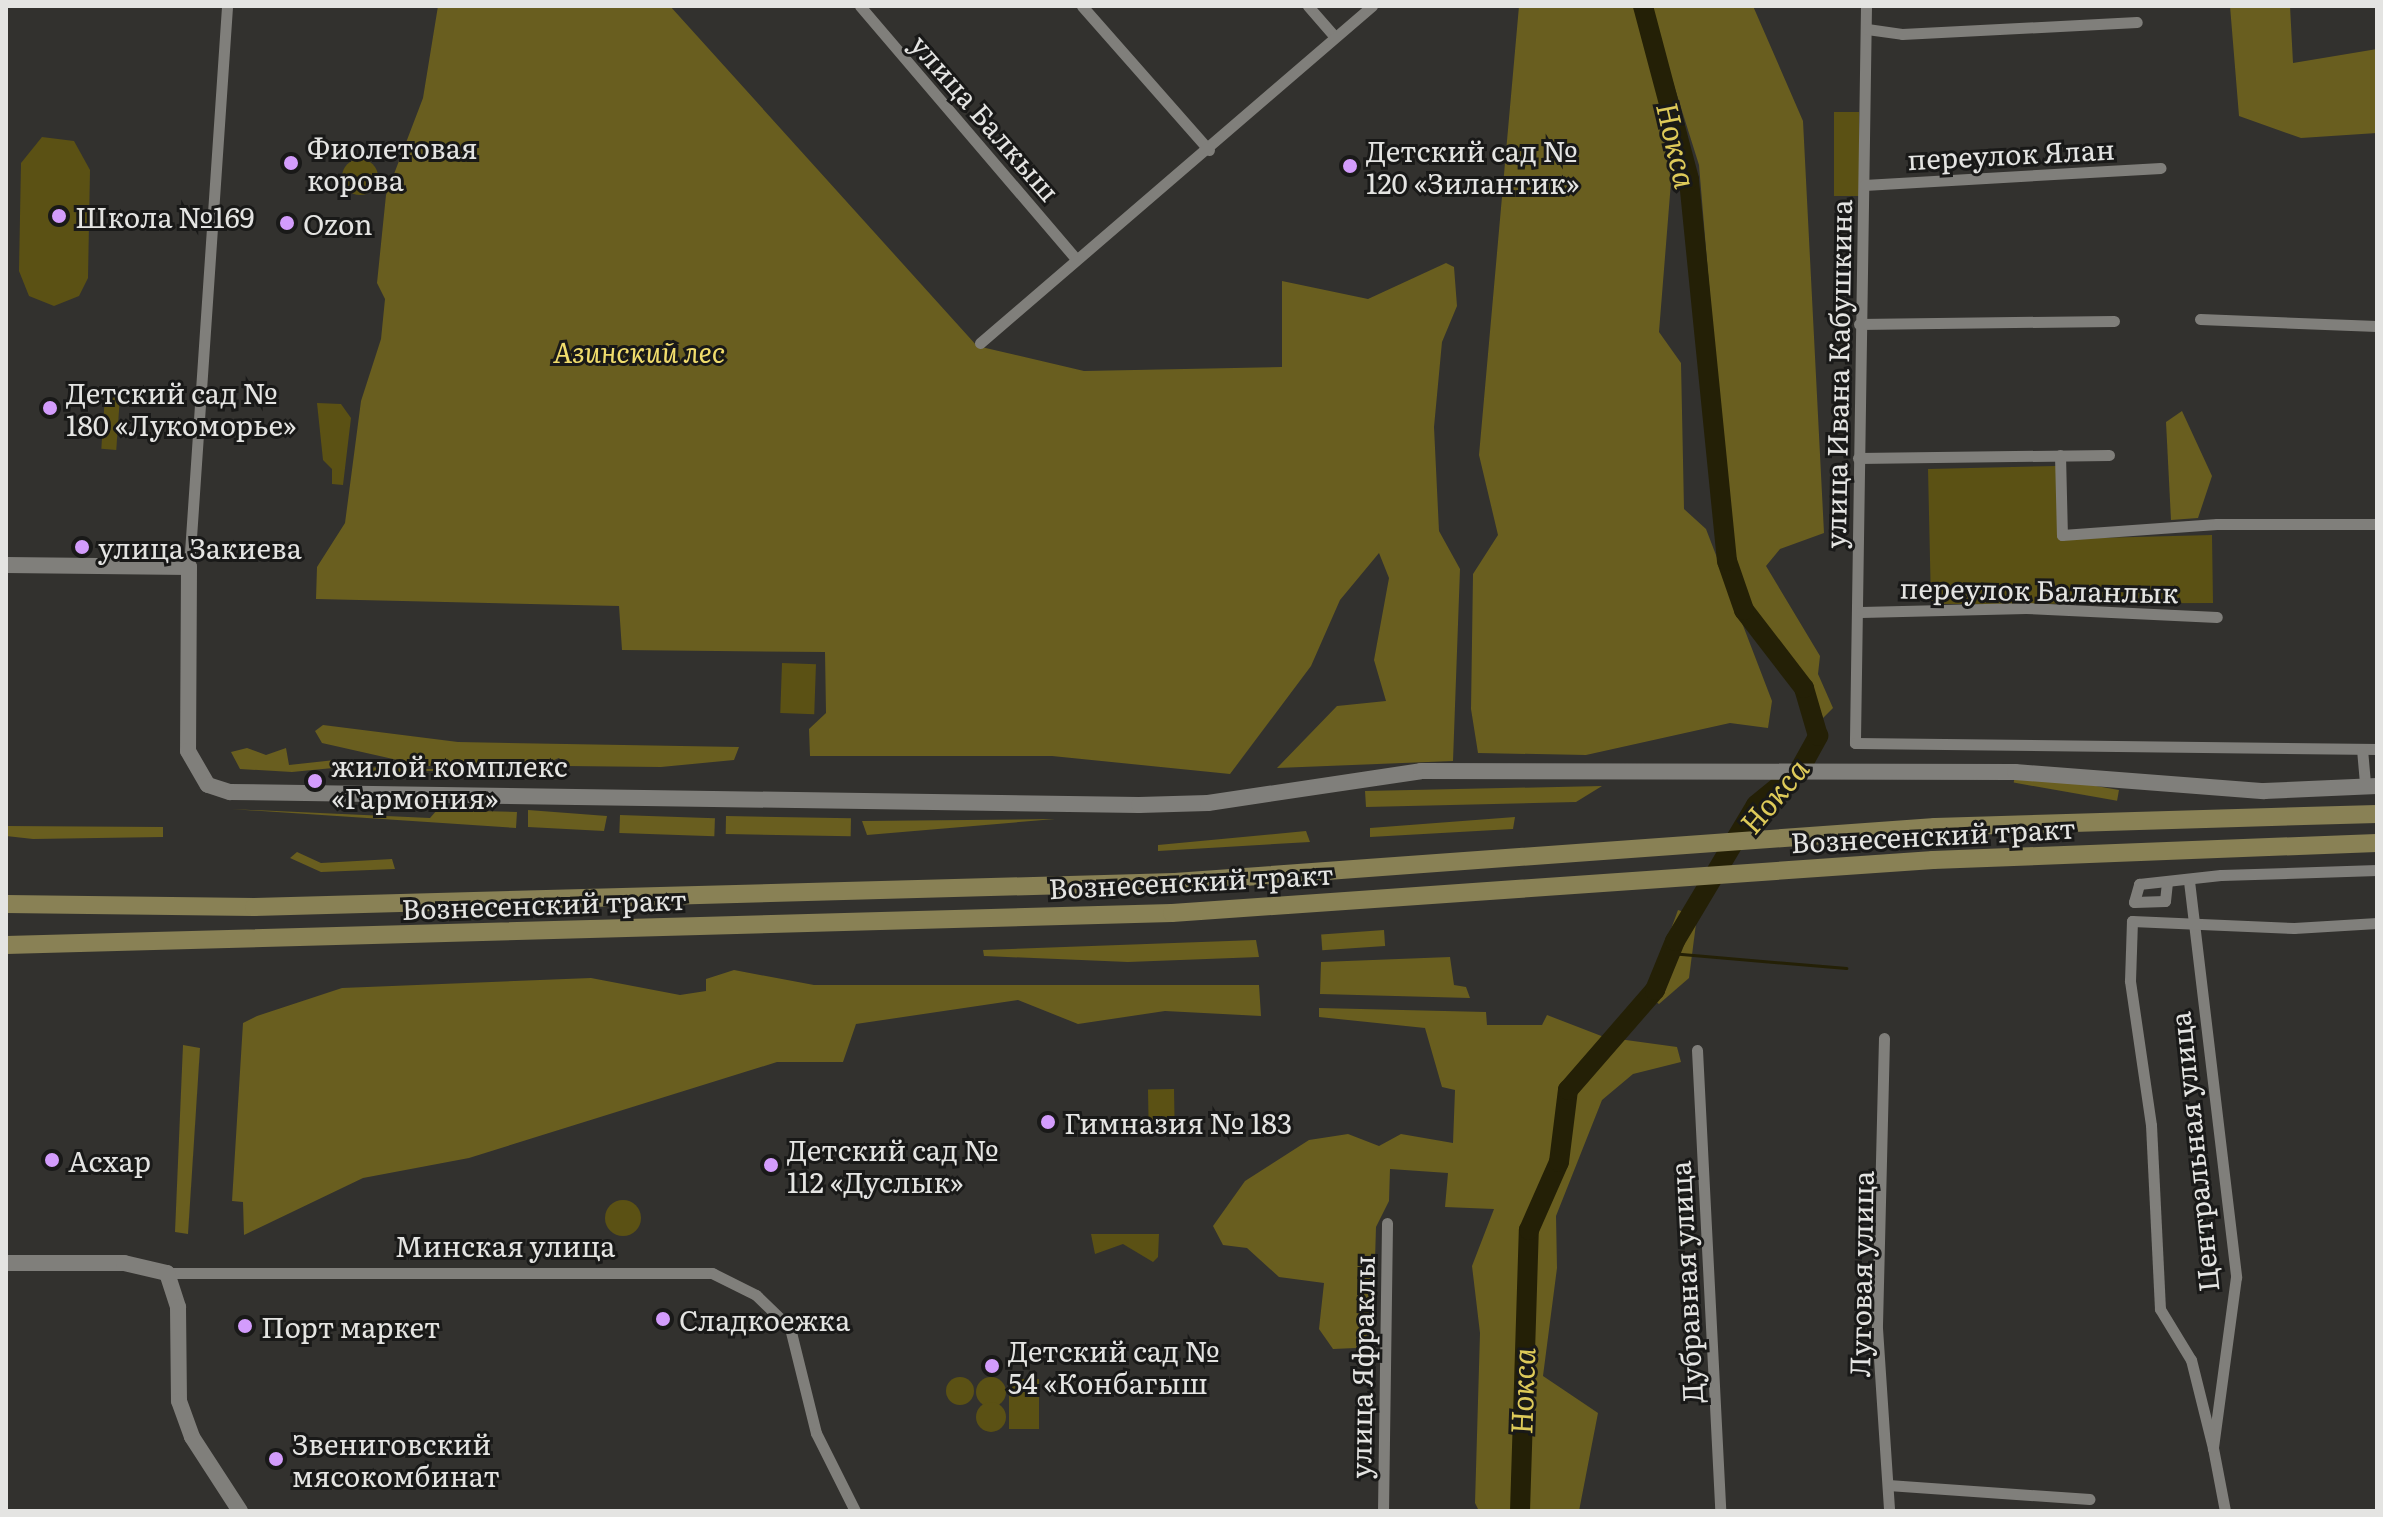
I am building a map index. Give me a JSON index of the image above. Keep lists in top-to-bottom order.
{
  "streets": {
    "main road": ["Вознесенский тракт"],
    "street": [
      "улица Балкыш",
      "переулок Ялан",
      "улица Ивана Кабушкина",
      "переулок Баланлык",
      "Центральная улица",
      "Минская улица",
      "Луговая улица",
      "Дубравная улица",
      "улица Яфраклы"
    ]
  },
  "crossings": [
    ["переулок Ялан", "улица Ивана Кабушкина"],
    ["улица Ивана Кабушкина", "переулок Баланлык"]
  ],
  "water": ["Нокса"],
  "parks": ["Азинский лес"],
  "places": [
    "Фиолетовая корова",
    "Детский сад № 120 «Зилантик»",
    "Школа №169",
    "Ozon",
    "Детский сад № 180 «Лукоморье»",
    "улица Закиева",
    "жилой комплекс «Гармония»",
    "Гимназия № 183",
    "Асхар",
    "Детский сад № 112 «Дуслык»",
    "Сладкоежка",
    "Порт маркет",
    "Детский сад № 54 «Конбагыш",
    "Звениговский мясокомбинат"
  ]
}
